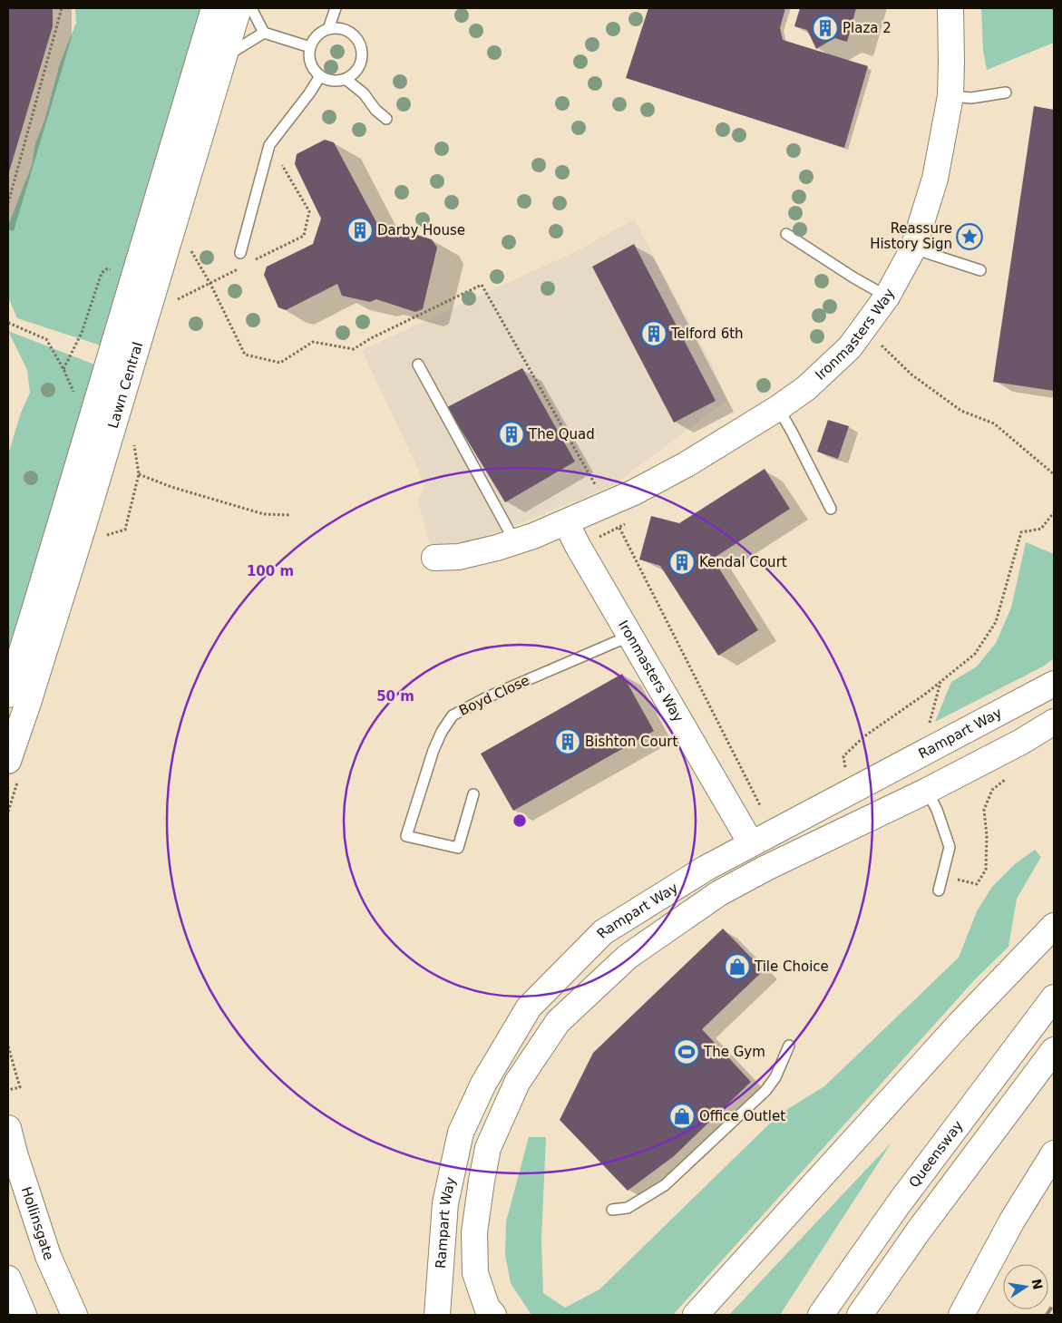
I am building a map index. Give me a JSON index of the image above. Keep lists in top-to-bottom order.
{
  "streets": {
    "main road": [
      "Ironmasters Way",
      "Lawn Central",
      "Rampart Way",
      "Queensway",
      "Hollinsgate"
    ],
    "lane": ["Boyd Close"]
  },
  "crossings": [
    ["Ironmasters Way", "Boyd Close"],
    ["Ironmasters Way", "Rampart Way"]
  ],
  "places": {
    "building": [
      "Plaza 2",
      "Darby House",
      "Telford 6th",
      "The Quad",
      "Kendal Court",
      "Bishton Court"
    ],
    "place": ["Reassure History Sign"],
    "shop": ["Tile Choice", "Office Outlet"],
    "sports": ["The Gym"]
  },
  "north": "right",
  "rings": ["100 m", "50 m"]
}
